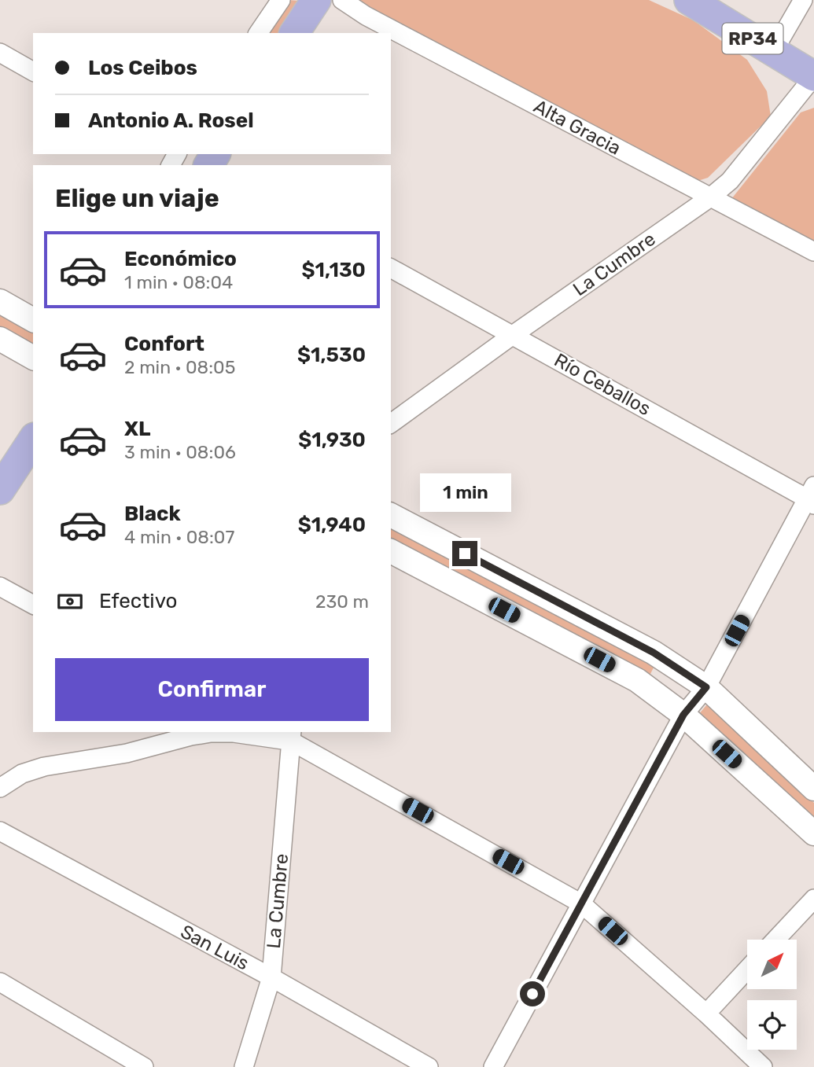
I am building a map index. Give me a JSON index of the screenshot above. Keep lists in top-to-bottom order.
{
  "streets": {
    "main road": ["RP34"],
    "street": [
      "Alta Gracia",
      "La Cumbre",
      "Río Ceballos",
      "San Luis"
    ]
  },
  "crossings": [
    ["RP34", "La Cumbre"],
    ["Alta Gracia", "La Cumbre"],
    ["La Cumbre", "Río Ceballos"],
    ["La Cumbre", "San Luis"]
  ],
  "north": "top right",
  "page": {
    "banner": ["Los Ceibos", "Antonio A. Rosel"],
    "heading": "Elige un viaje",
    "list": [
      {
        "name": "Económico",
        "note": "1 min · 08:04",
        "value": "$1,130"
      },
      {
        "name": "Confort",
        "note": "2 min · 08:05",
        "value": "$1,530"
      },
      {
        "name": "XL",
        "note": "3 min · 08:06",
        "value": "$1,930"
      },
      {
        "name": "Black",
        "note": "4 min · 08:07",
        "value": "$1,940"
      }
    ],
    "bubble": "1 min",
    "pay": ["Efectivo", "230 m"],
    "buttons": "Confirmar"
  }
}
